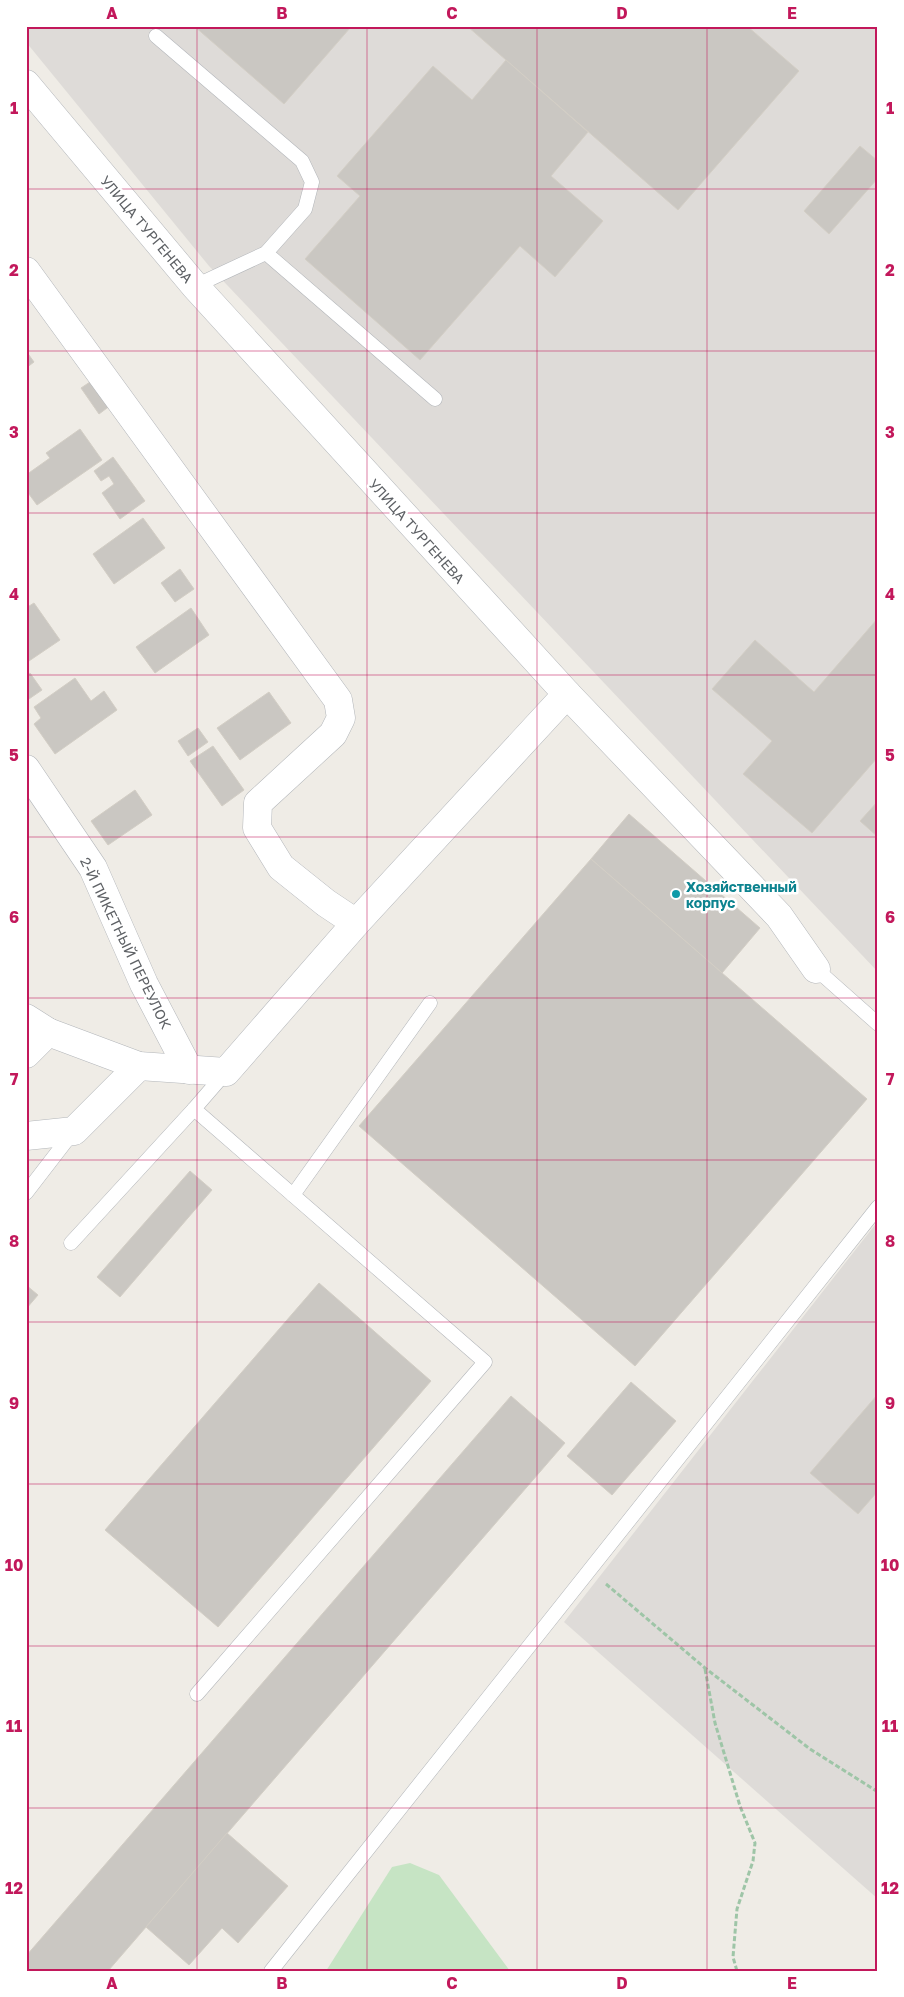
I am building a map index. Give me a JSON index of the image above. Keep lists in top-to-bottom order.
{
  "streets": {
    "street": ["УЛИЦА ТУРГЕНЕВА", "2-Й ПИКЕТНЫЙ ПЕРЕУЛОК"]
  },
  "places": ["Хозяйственный корпус"],
  "grid": {
    "columns": [
      "A",
      "B",
      "C",
      "D",
      "E"
    ],
    "rows": [
      "1",
      "2",
      "3",
      "4",
      "5",
      "6",
      "7",
      "8",
      "9",
      "10",
      "11",
      "12"
    ]
  }
}
